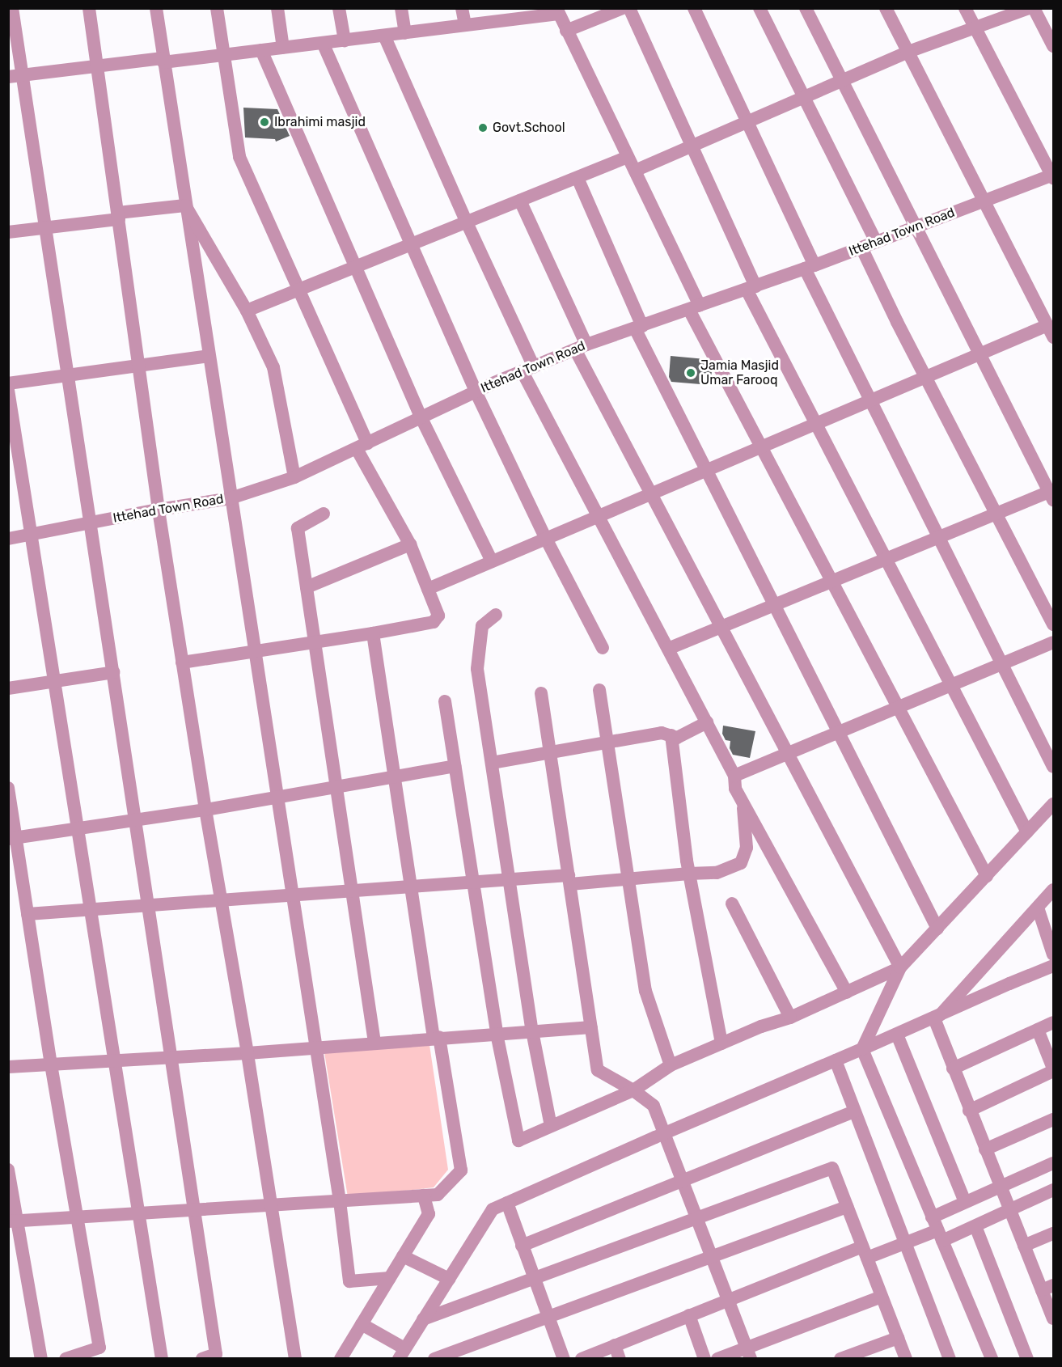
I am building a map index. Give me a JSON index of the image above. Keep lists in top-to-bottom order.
{
  "streets": {
    "street": ["Ittehad Town Road"]
  },
  "places": ["Ibrahimi masjid", "Govt.School", "Jamia Masjid Umar Farooq"]
}
